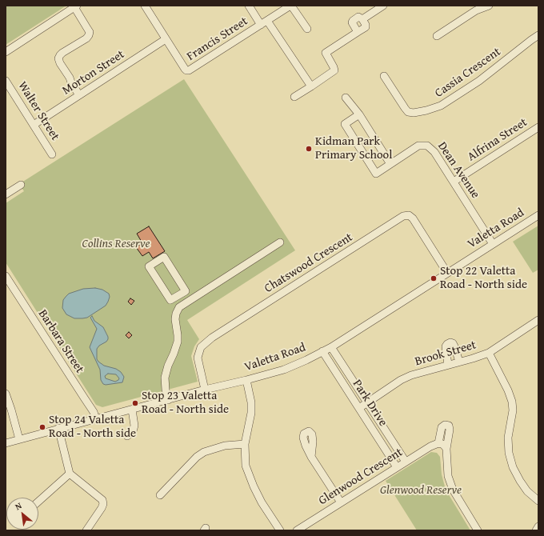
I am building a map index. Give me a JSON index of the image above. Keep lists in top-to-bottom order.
{
  "streets": {
    "street": [
      "Francis Street",
      "Morton Street",
      "Cassia Crescent",
      "Walter Street",
      "Alfrina Street",
      "Dean Avenue",
      "Valetta Road",
      "Chatswood Crescent",
      "Barbara Street",
      "Brook Street",
      "Park Drive",
      "Glenwood Crescent"
    ]
  },
  "crossings": [
    ["Francis Street", "Morton Street"],
    ["Morton Street", "Walter Street"],
    ["Alfrina Street", "Dean Avenue"],
    ["Dean Avenue", "Valetta Road"],
    ["Valetta Road", "Chatswood Crescent"],
    ["Valetta Road", "Barbara Street"],
    ["Valetta Road", "Park Drive"],
    ["Brook Street", "Park Drive"],
    ["Park Drive", "Glenwood Crescent"]
  ],
  "parks": ["Collins Reserve", "Glenwood Reserve"],
  "places": [
    "Kidman Park Primary School",
    "Stop 22 Valetta Road - North side",
    "Stop 23 Valetta Road - North side",
    "Stop 24 Valetta Road - North side"
  ],
  "north": "top left"
}
